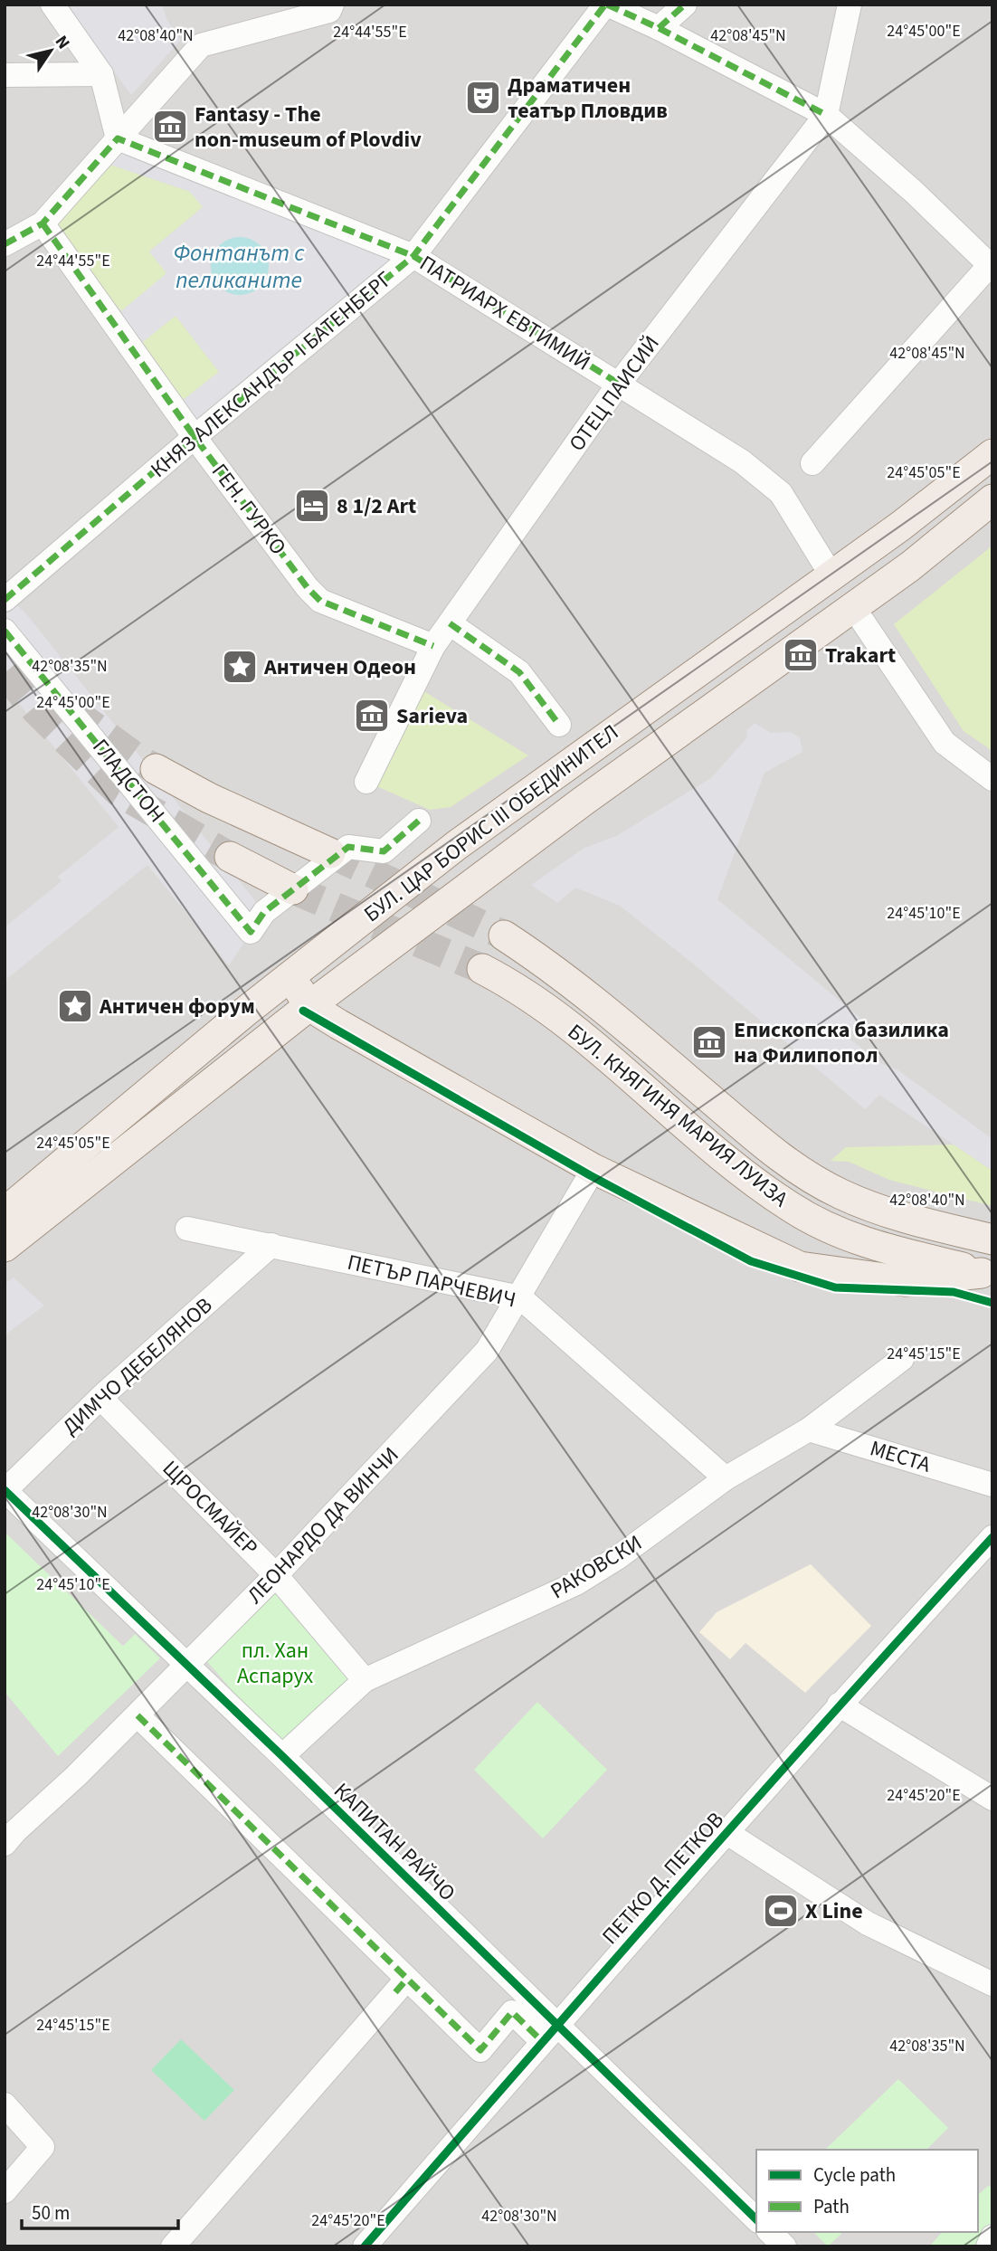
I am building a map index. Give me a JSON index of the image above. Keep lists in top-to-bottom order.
{
  "streets": {
    "main road": ["ГЛАДСТОН", "БУЛ. ЦАР БОРИС III ОБЕДИНИТЕЛ", "БУЛ. КНЯГИНЯ МАРИЯ ЛУИЗА"],
    "street": [
      "ПАТРИАРХ ЕВТИМИЙ",
      "КНЯЗ АЛЕКСАНДЪР I БАТЕНБЕРГ",
      "ОТЕЦ ПАИСИЙ",
      "ГЕН. ГУРКО",
      "ПЕТЪР ПАРЧЕВИЧ",
      "ДИМЧО ДЕБЕЛЯНОВ",
      "МЕСТА",
      "ЩРОСМАЙЕР",
      "ЛЕОНАРДО ДА ВИНЧИ",
      "РАКОВСКИ",
      "КАПИТАН РАЙЧО",
      "ПЕТКО Д. ПЕТКОВ"
    ]
  },
  "crossings": [
    ["ПАТРИАРХ ЕВТИМИЙ", "КНЯЗ АЛЕКСАНДЪР I БАТЕНБЕРГ"],
    ["ПАТРИАРХ ЕВТИМИЙ", "ОТЕЦ ПАИСИЙ"],
    ["ПАТРИАРХ ЕВТИМИЙ", "БУЛ. ЦАР БОРИС III ОБЕДИНИТЕЛ"],
    ["КНЯЗ АЛЕКСАНДЪР I БАТЕНБЕРГ", "ГЕН. ГУРКО"],
    ["ОТЕЦ ПАИСИЙ", "ГЕН. ГУРКО"],
    ["ГЛАДСТОН", "БУЛ. ЦАР БОРИС III ОБЕДИНИТЕЛ"],
    ["ПЕТЪР ПАРЧЕВИЧ", "ДИМЧО ДЕБЕЛЯНОВ"],
    ["ПЕТЪР ПАРЧЕВИЧ", "ЛЕОНАРДО ДА ВИНЧИ"],
    ["ПЕТЪР ПАРЧЕВИЧ", "РАКОВСКИ"],
    ["ДИМЧО ДЕБЕЛЯНОВ", "ЩРОСМАЙЕР"],
    ["ДИМЧО ДЕБЕЛЯНОВ", "КАПИТАН РАЙЧО"],
    ["МЕСТА", "РАКОВСКИ"],
    ["ЩРОСМАЙЕР", "ЛЕОНАРДО ДА ВИНЧИ"],
    ["ЩРОСМАЙЕР", "РАКОВСКИ"],
    ["ЛЕОНАРДО ДА ВИНЧИ", "КАПИТАН РАЙЧО"],
    ["РАКОВСКИ", "КАПИТАН РАЙЧО"],
    ["КАПИТАН РАЙЧО", "ПЕТКО Д. ПЕТКОВ"]
  ],
  "water": ["Фонтанът с пеликаните"],
  "parks": ["пл. Хан Аспарух"],
  "places": {
    "theatre": ["Драматичен театър Пловдив"],
    "museum": [
      "Fantasy - The non-museum of Plovdiv",
      "Trakart",
      "Sarieva",
      "Епископска базилика на Филипопол"
    ],
    "hotel": ["8 1/2 Art"],
    "place": ["Античен Одеон", "Античен форум"],
    "sports": ["X Line"]
  },
  "legend": ["Cycle path", "Path"],
  "scale_bar": "50 m",
  "north": "top right",
  "coordinates": [
    "24°45'00\"E",
    "24°44'55\"E",
    "42°08'40\"N",
    "42°08'45\"N",
    "24°45'05\"E",
    "42°08'35\"N",
    "24°45'10\"E",
    "24°45'15\"E",
    "42°08'30\"N",
    "24°45'20\"E"
  ]
}
